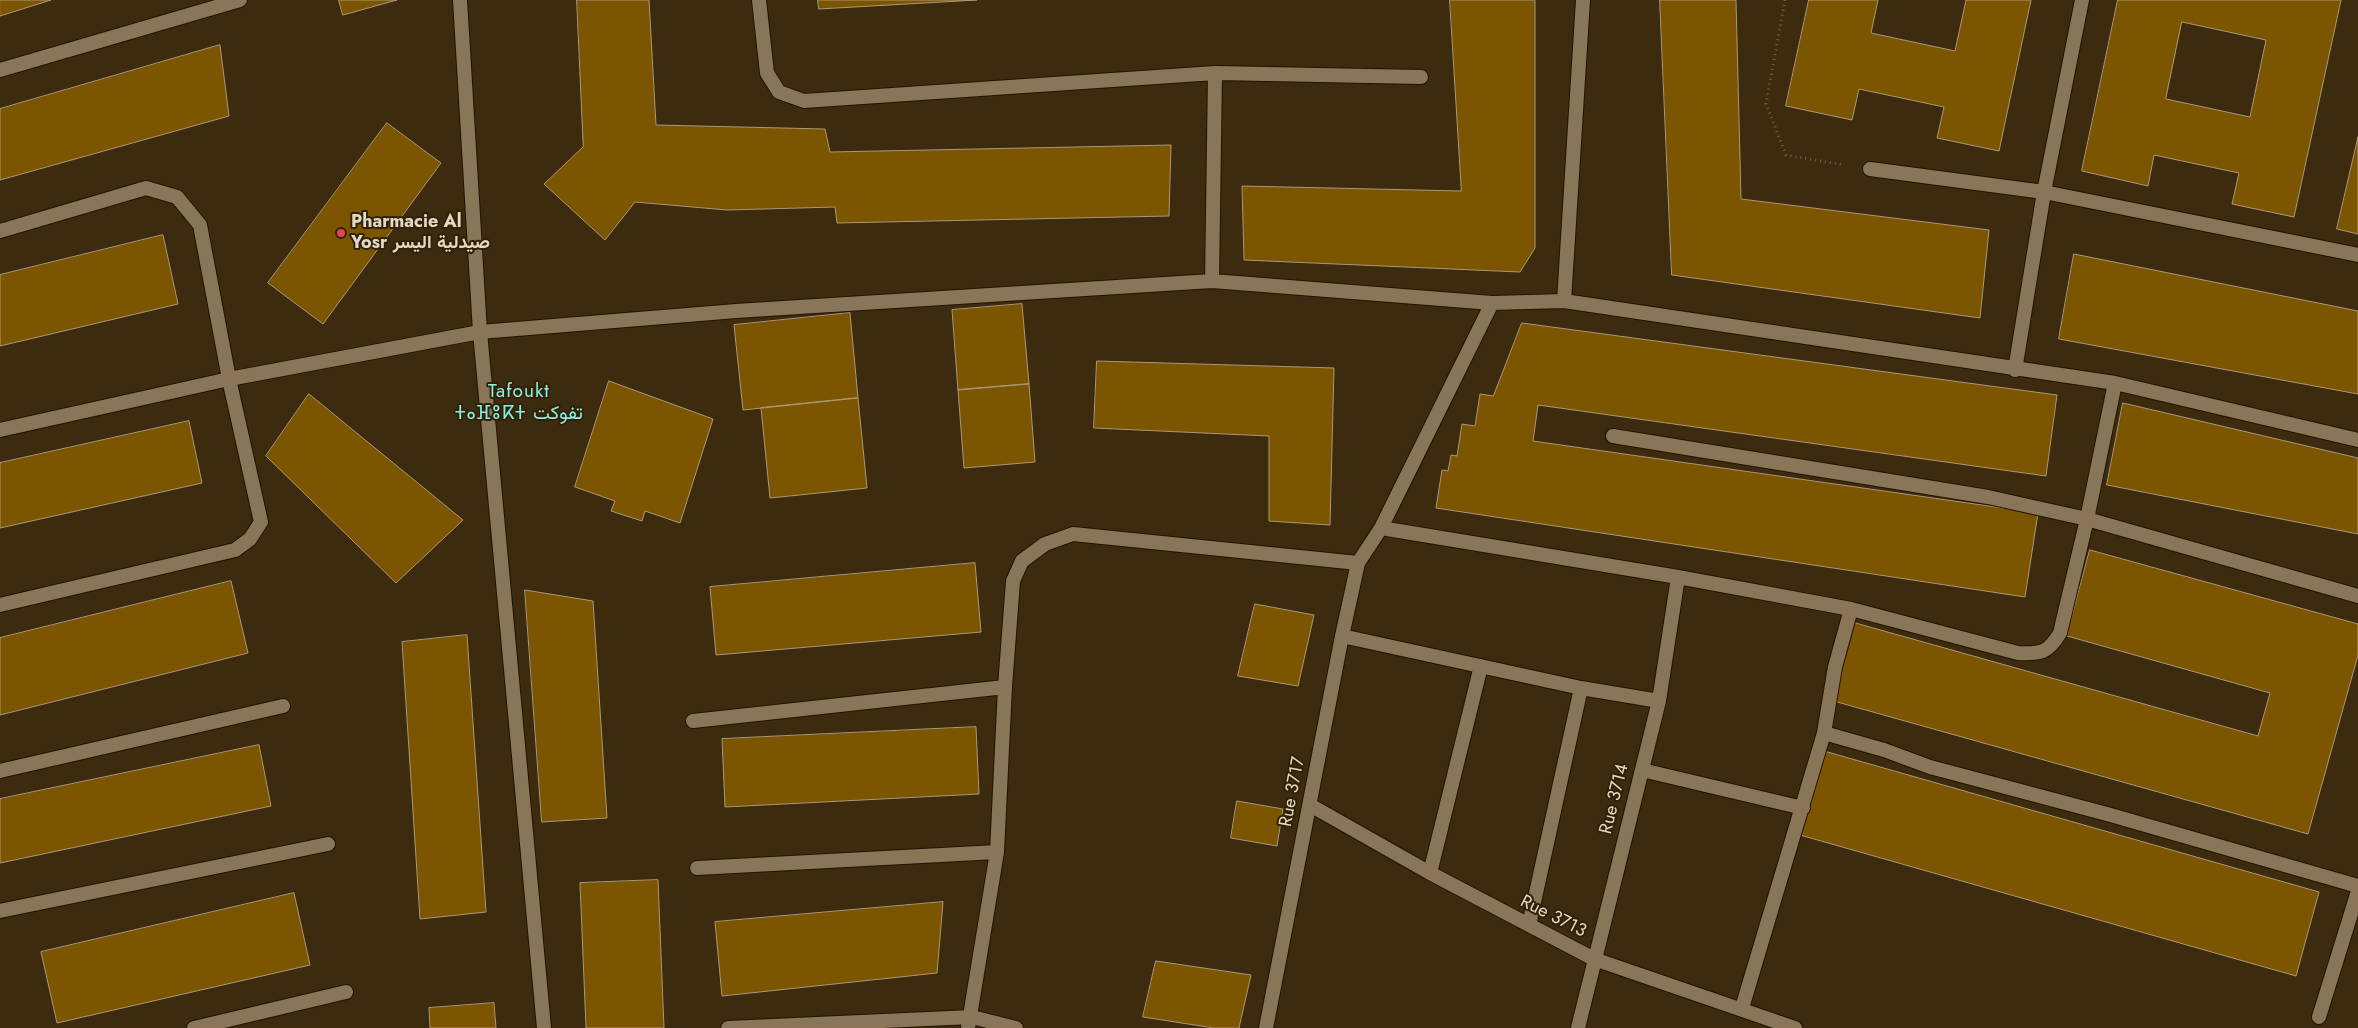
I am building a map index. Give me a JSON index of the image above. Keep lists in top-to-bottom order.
{
  "streets": {
    "street": ["Rue 3717", "Rue 3714", "Rue 3713"]
  },
  "crossings": [
    ["Rue 3717", "Rue 3713"],
    ["Rue 3714", "Rue 3713"]
  ],
  "districts": ["Tafoukt ⵜⴰⴼⵓⴽⵜ تفوكت"],
  "places": ["Pharmacie Al Yosr صيدلية اليسر"]
}
